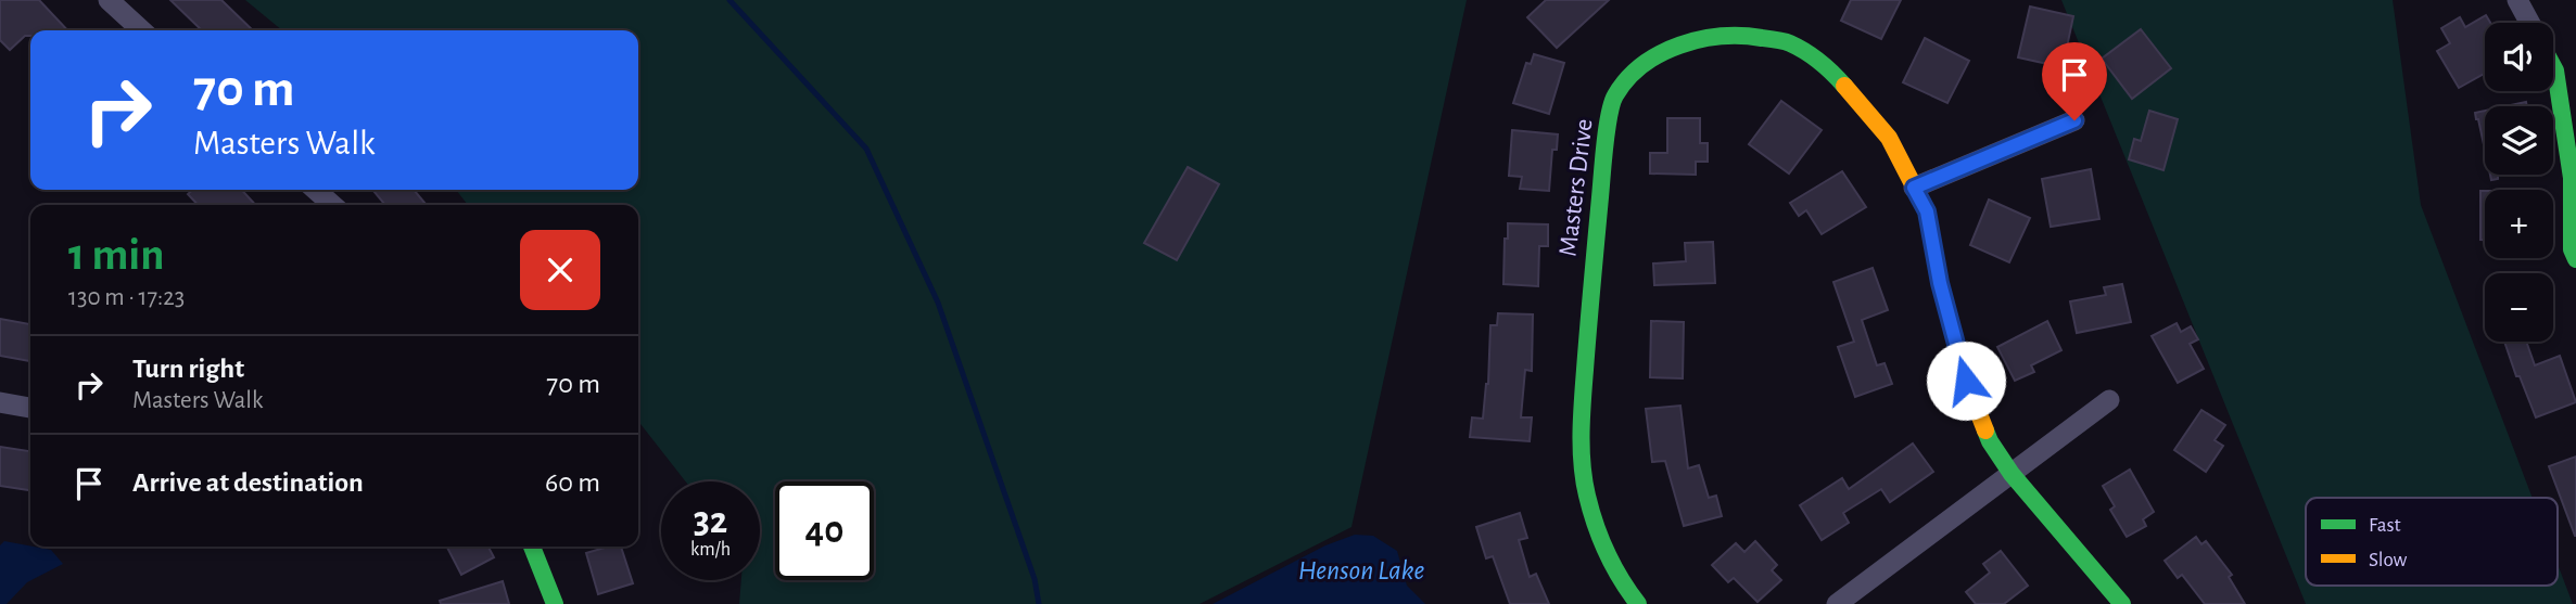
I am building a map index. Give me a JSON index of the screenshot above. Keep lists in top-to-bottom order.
{
  "streets": {
    "street": ["Masters Drive"]
  },
  "water": ["Henson Lake"],
  "legend": ["Fast", "Slow"],
  "page": {
    "map_buttons": ["+", "−"],
    "turn": ["70 m", "Masters Walk"],
    "heading": ["1 min", "130 m · 17:23"],
    "list": [
      {
        "name": "Turn right",
        "note": "Masters Walk",
        "value": "70 m"
      },
      {
        "name": "Arrive at destination",
        "value": "60 m"
      }
    ],
    "speed": "32 km/h",
    "limit": "40"
  }
}
